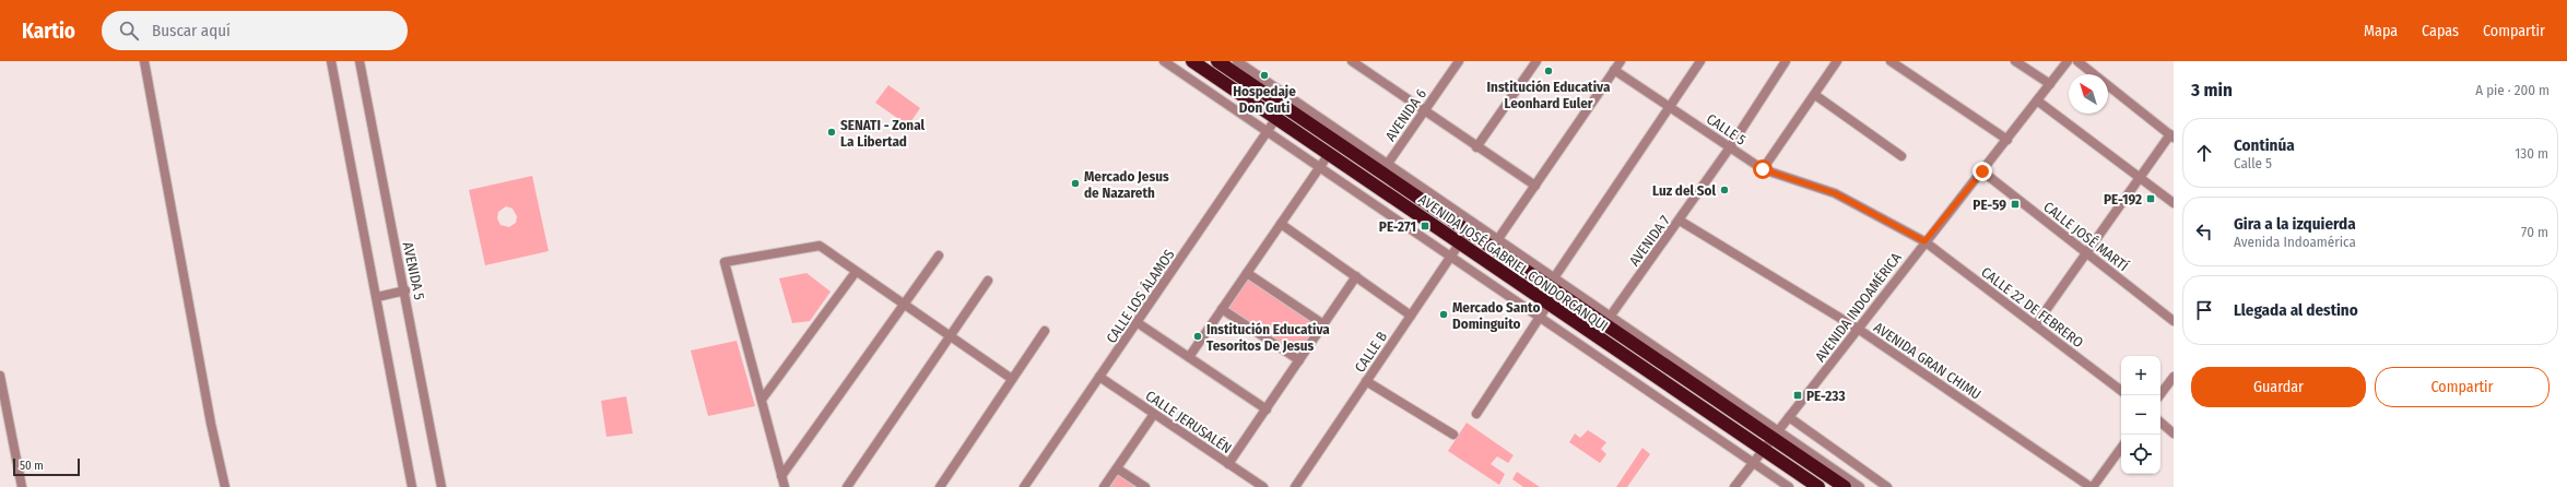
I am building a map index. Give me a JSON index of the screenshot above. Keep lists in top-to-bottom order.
{
  "streets": {
    "highway": ["AVENIDA JOSÉ GABRIEL CONDORCANQUI"],
    "street": [
      "AVENIDA 6",
      "CALLE 5",
      "CALLE JOSÉ MARTÍ",
      "AVENIDA 7",
      "AVENIDA 5",
      "CALLE LOS ÁLAMOS",
      "AVENIDA INDOAMÉRICA",
      "CALLE 22 DE FEBRERO",
      "CALLE B",
      "AVENIDA GRAN CHIMU",
      "CALLE JERUSALÉN"
    ]
  },
  "crossings": [
    ["AVENIDA 6", "AVENIDA JOSÉ GABRIEL CONDORCANQUI"],
    ["CALLE 5", "AVENIDA 7"],
    ["CALLE 5", "AVENIDA INDOAMÉRICA"],
    ["CALLE 5", "CALLE 22 DE FEBRERO"],
    ["CALLE JOSÉ MARTÍ", "AVENIDA INDOAMÉRICA"],
    ["AVENIDA 7", "AVENIDA JOSÉ GABRIEL CONDORCANQUI"],
    ["AVENIDA 7", "AVENIDA GRAN CHIMU"],
    ["AVENIDA JOSÉ GABRIEL CONDORCANQUI", "CALLE LOS ÁLAMOS"],
    ["AVENIDA JOSÉ GABRIEL CONDORCANQUI", "AVENIDA INDOAMÉRICA"],
    ["AVENIDA JOSÉ GABRIEL CONDORCANQUI", "CALLE B"],
    ["CALLE LOS ÁLAMOS", "CALLE JERUSALÉN"],
    ["AVENIDA INDOAMÉRICA", "CALLE 22 DE FEBRERO"],
    ["AVENIDA INDOAMÉRICA", "AVENIDA GRAN CHIMU"]
  ],
  "places": {
    "other": [
      "Institución Educativa Leonhard Euler",
      "Hospedaje Don Guti",
      "SENATI - Zonal La Libertad",
      "Mercado Jesus de Nazareth",
      "Luz del Sol",
      "Mercado Santo Dominguito",
      "Institución Educativa Tesoritos De Jesus"
    ],
    "transit": [
      "PE-192",
      "PE-59",
      "PE-271",
      "PE-233"
    ]
  },
  "scale_bar": "50 m",
  "north": "top left",
  "page": {
    "header": "Kartio",
    "search": "Buscar aquí",
    "nav": ["Mapa", "Capas", "Compartir"],
    "heading": ["3 min", "A pie · 200 m"],
    "list": [
      ["Continúa", "Calle 5", "130 m"],
      ["Gira a la izquierda", "Avenida Indoamérica", "70 m"],
      "Llegada al destino"
    ],
    "buttons": ["Guardar", "Compartir"],
    "map_buttons": ["+", "−"],
    "scale": "50 m"
  }
}
